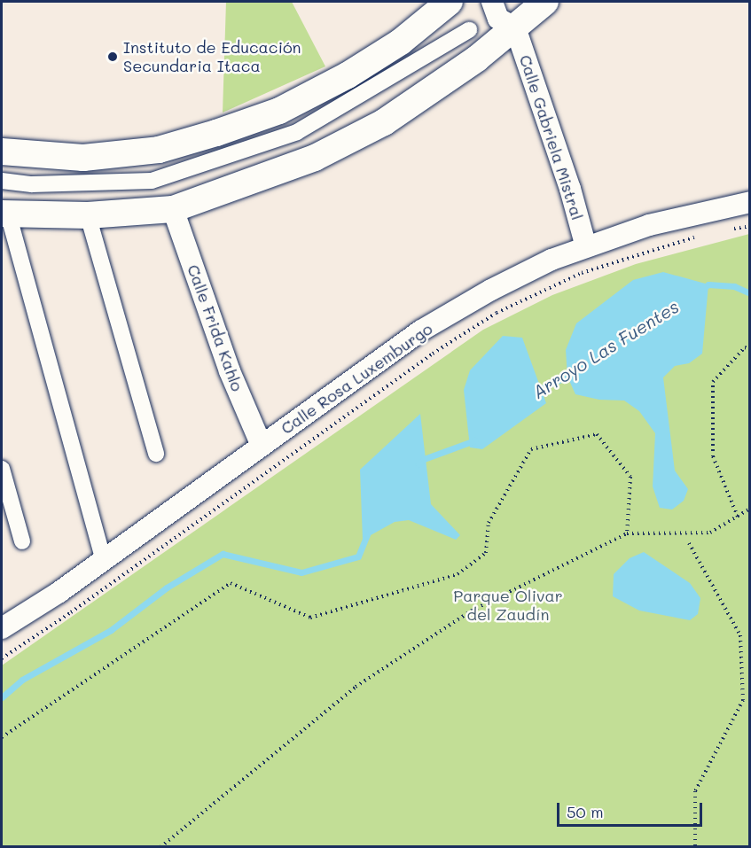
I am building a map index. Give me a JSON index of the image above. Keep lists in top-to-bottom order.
{
  "streets": {
    "street": ["Calle Gabriela Mistral", "Calle Frida Kahlo", "Calle Rosa Luxemburgo"]
  },
  "crossings": [
    ["Calle Gabriela Mistral", "Calle Rosa Luxemburgo"],
    ["Calle Frida Kahlo", "Calle Rosa Luxemburgo"]
  ],
  "water": ["Arroyo Las Fuentes"],
  "parks": ["Parque Olivar del Zaudín"],
  "places": ["Instituto de Educación Secundaria Itaca"],
  "scale_bar": "50 m"
}
